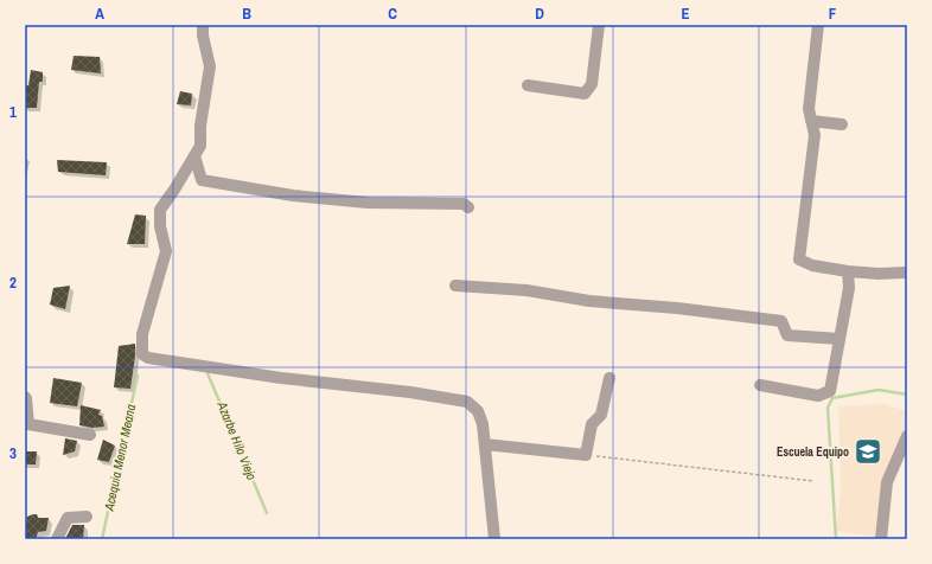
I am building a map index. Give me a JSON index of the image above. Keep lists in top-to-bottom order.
{
  "water": ["Azarbe Hilo Viejo", "Acequia Menor Meana"],
  "places": {
    "school or university": ["Escuela Equipo"]
  },
  "grid": {
    "columns": [
      "A",
      "B",
      "C",
      "D",
      "E",
      "F"
    ],
    "rows": ["1", "2", "3"]
  }
}
